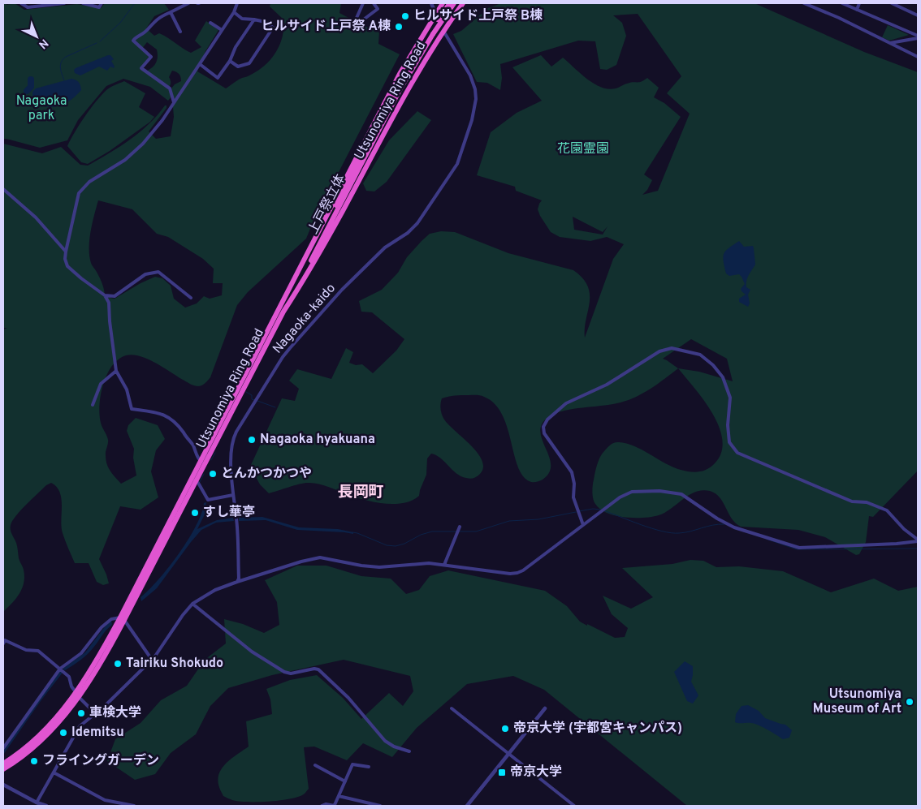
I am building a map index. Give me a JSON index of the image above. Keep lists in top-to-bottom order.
{
  "streets": {
    "highway": ["Utsunomiya Ring Road", "上戸祭立体"],
    "street": ["Nagaoka-kaido"]
  },
  "crossings": [
    ["Utsunomiya Ring Road", "上戸祭立体"],
    ["Utsunomiya Ring Road", "Nagaoka-kaido"]
  ],
  "districts": ["長岡町"],
  "parks": ["Nagaoka park", "花園霊園"],
  "places": {
    "other": [
      "ヒルサイド上戸祭 B棟",
      "ヒルサイド上戸祭 A棟",
      "Nagaoka hyakuana",
      "とんかつかつや",
      "すし華亭",
      "Tairiku Shokudo",
      "Utsunomiya Museum of Art",
      "車検大学",
      "帝京大学 (宇都宮キャンパス)",
      "Idemitsu",
      "フライングガーデン"
    ],
    "transit": ["帝京大学"]
  },
  "north": "bottom right"
}
